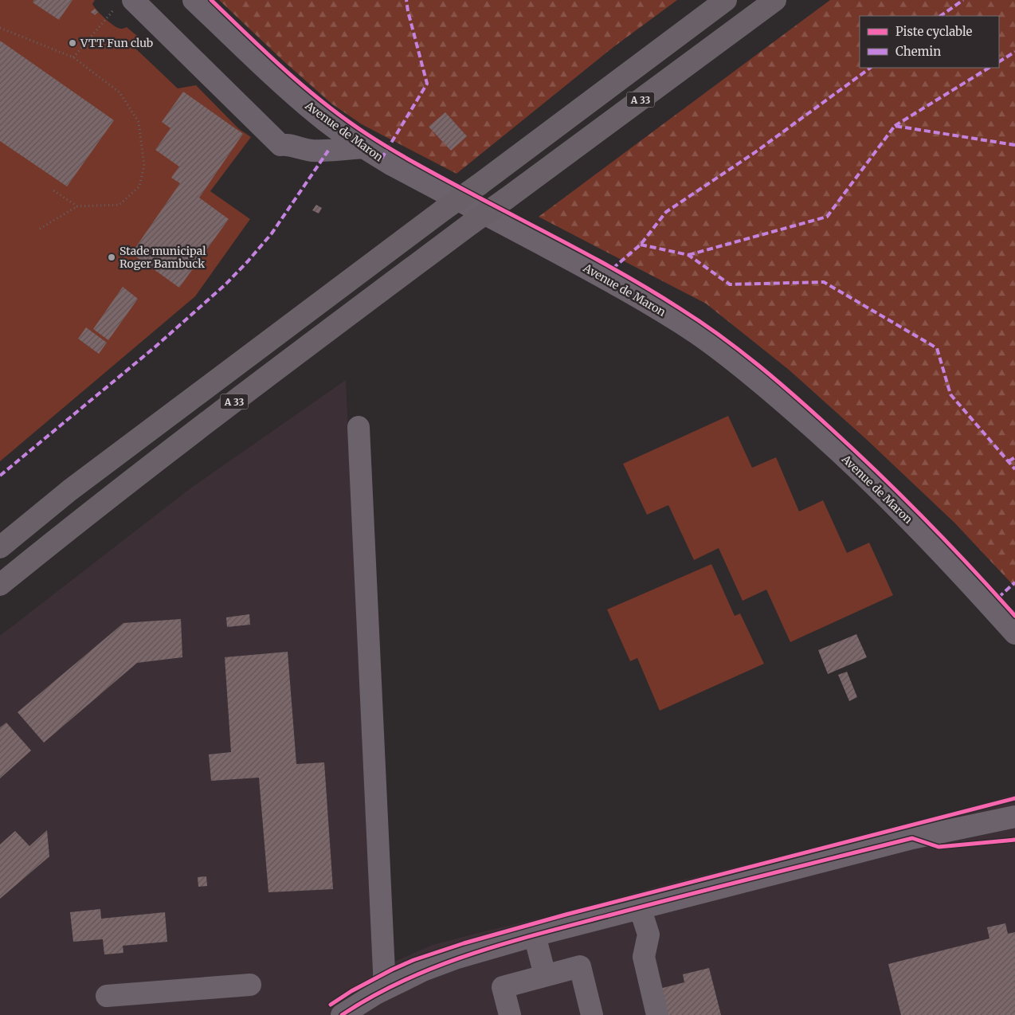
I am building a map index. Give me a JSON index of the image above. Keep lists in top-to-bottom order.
{
  "streets": {
    "highway": ["A 33"],
    "street": ["Avenue de Maron"]
  },
  "places": ["VTT Fun club", "Stade municipal Roger Bambuck"],
  "legend": ["Piste cyclable", "Chemin"]
}
